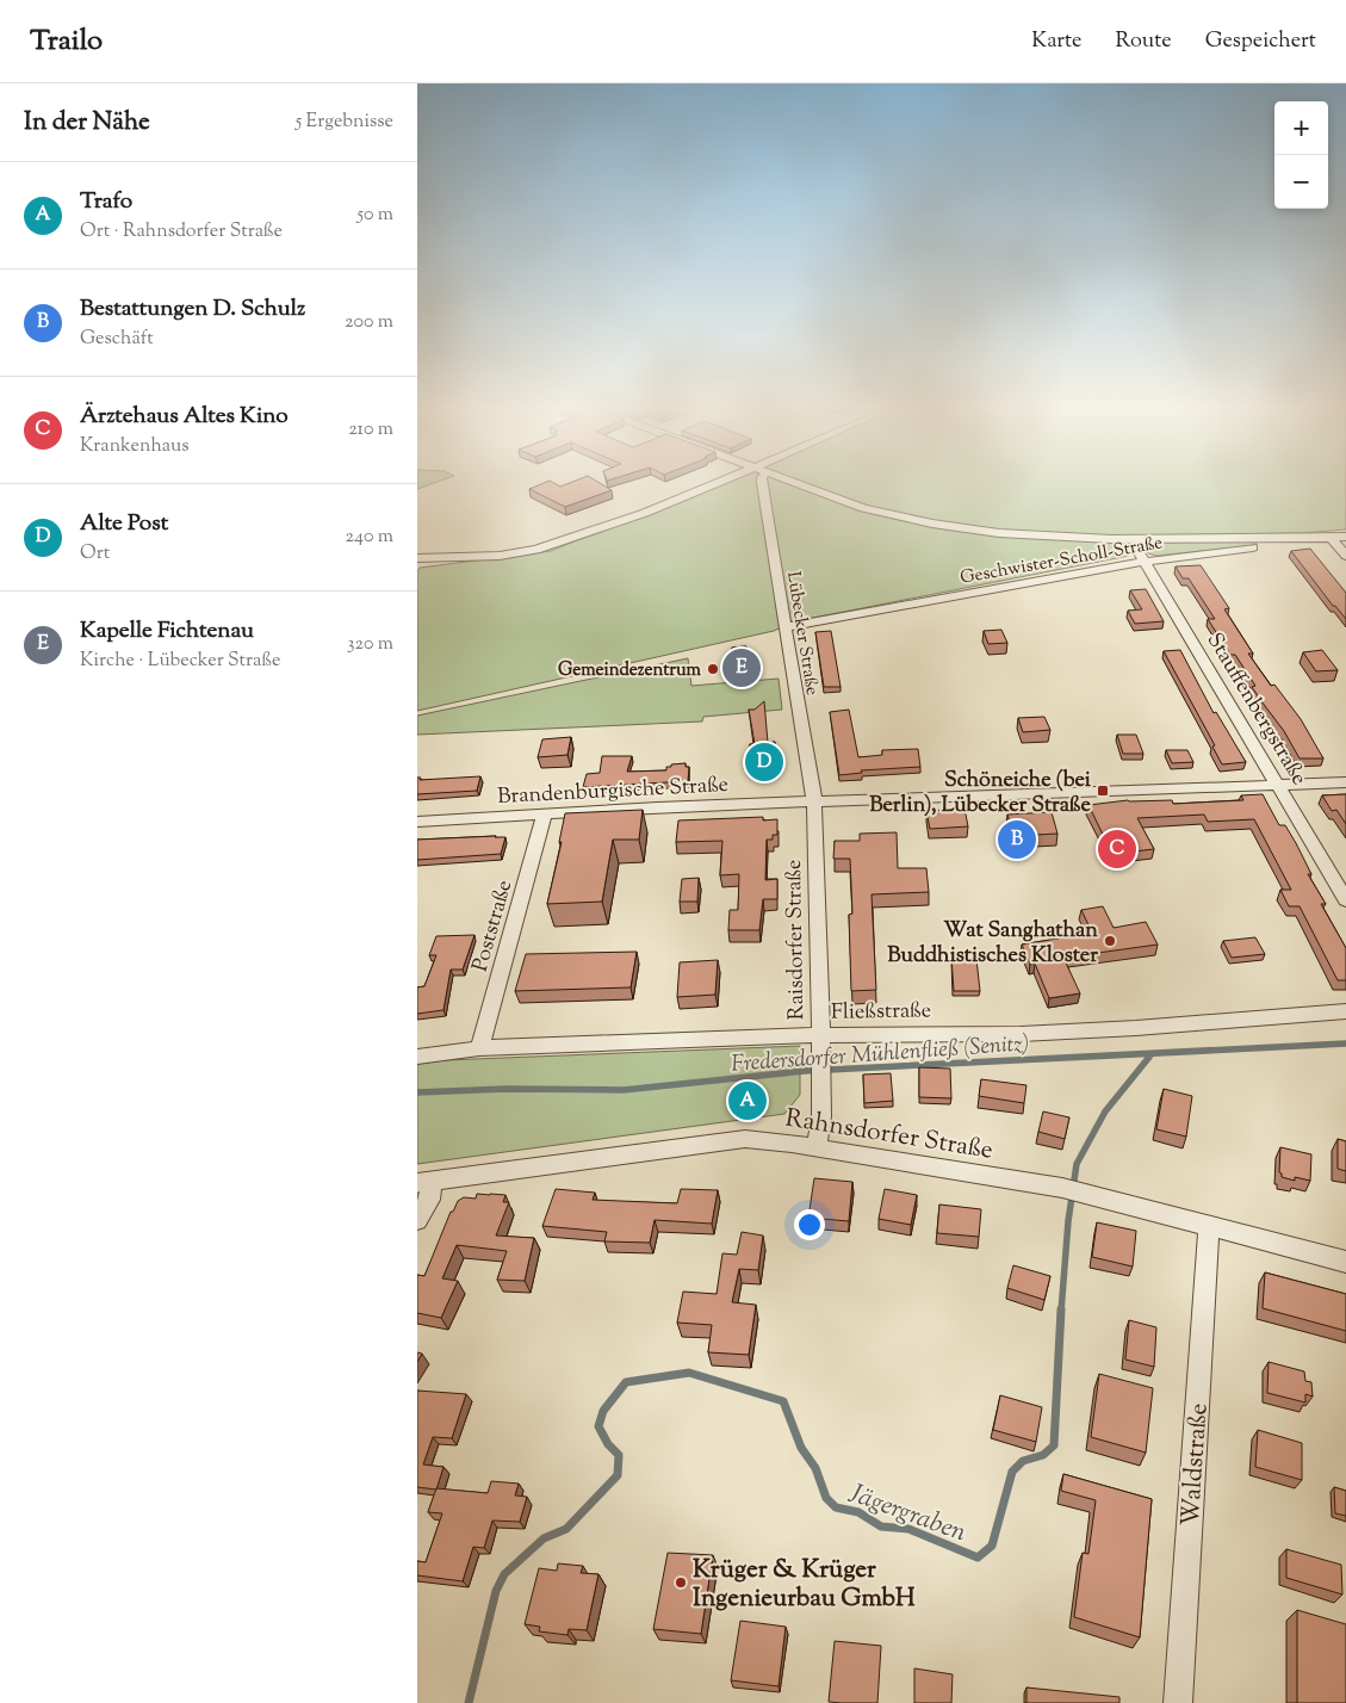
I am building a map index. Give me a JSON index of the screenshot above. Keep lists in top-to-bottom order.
{
  "streets": {
    "street": [
      "Geschwister-Scholl-Straße",
      "Lübecker Straße",
      "Stauffenbergstraße",
      "Brandenburgische Straße",
      "Poststraße",
      "Raisdorfer Straße",
      "Fließstraße",
      "Rahnsdorfer Straße",
      "Waldstraße"
    ]
  },
  "crossings": [
    ["Geschwister-Scholl-Straße", "Lübecker Straße"],
    ["Geschwister-Scholl-Straße", "Stauffenbergstraße"],
    ["Lübecker Straße", "Brandenburgische Straße"],
    ["Lübecker Straße", "Raisdorfer Straße"],
    ["Stauffenbergstraße", "Brandenburgische Straße"],
    ["Brandenburgische Straße", "Poststraße"],
    ["Brandenburgische Straße", "Raisdorfer Straße"],
    ["Poststraße", "Fließstraße"],
    ["Raisdorfer Straße", "Fließstraße"],
    ["Raisdorfer Straße", "Rahnsdorfer Straße"],
    ["Rahnsdorfer Straße", "Waldstraße"]
  ],
  "water": ["Fredersdorfer Mühlenfließ (Senitz)", "Jägergraben"],
  "places": {
    "other": ["Gemeindezentrum", "Wat Sanghathan Buddhistisches Kloster", "Krüger & Krüger Ingenieurbau GmbH"],
    "transit": ["Schöneiche (bei Berlin), Lübecker Straße"]
  },
  "page": {
    "header": "Trailo",
    "nav": ["Karte", "Route", "Gespeichert"],
    "heading": ["In der Nähe", "5 Ergebnisse"],
    "map_buttons": ["+", "−"],
    "list": [
      {
        "mark": "A",
        "name": "Trafo",
        "note": "Ort · Rahnsdorfer Straße",
        "value": "50 m"
      },
      {
        "mark": "B",
        "name": "Bestattungen D. Schulz",
        "note": "Geschäft",
        "value": "200 m"
      },
      {
        "mark": "C",
        "name": "Ärztehaus Altes Kino",
        "note": "Krankenhaus",
        "value": "210 m"
      },
      {
        "mark": "D",
        "name": "Alte Post",
        "note": "Ort",
        "value": "240 m"
      },
      {
        "mark": "E",
        "name": "Kapelle Fichtenau",
        "note": "Kirche · Lübecker Straße",
        "value": "320 m"
      }
    ],
    "pins": [
      "E",
      "D",
      "B",
      "C",
      "A"
    ]
  }
}
